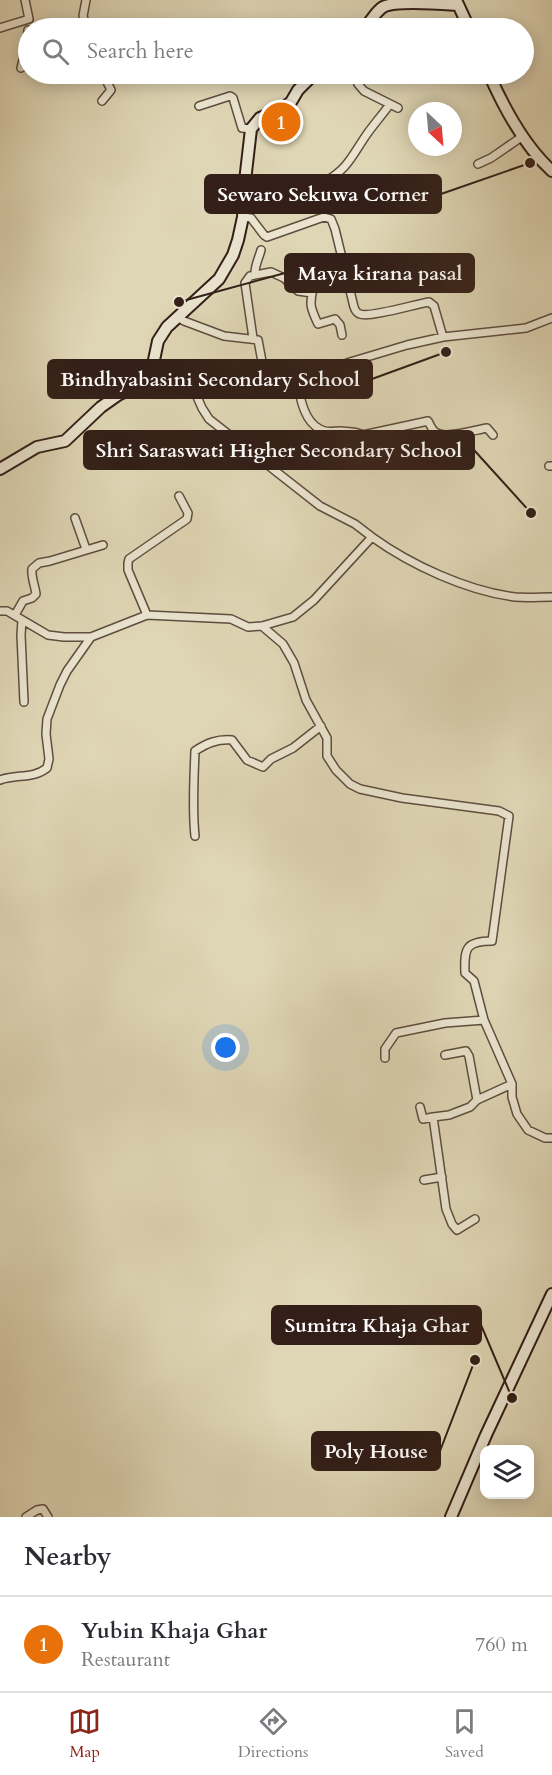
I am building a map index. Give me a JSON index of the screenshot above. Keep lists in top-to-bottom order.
{
  "places": [
    "Sewaro Sekuwa Corner",
    "Maya kirana pasal",
    "Bindhyabasini Secondary School",
    "Shri Saraswati Higher Secondary School",
    "Poly House",
    "Sumitra Khaja Ghar"
  ],
  "north": "bottom right",
  "page": {
    "search": "Search here",
    "pins": "1",
    "heading": "Nearby",
    "list": [
      {
        "mark": "1",
        "name": "Yubin Khaja Ghar",
        "note": "Restaurant",
        "value": "760 m"
      }
    ],
    "nav": ["Map", "Directions", "Saved"]
  }
}
